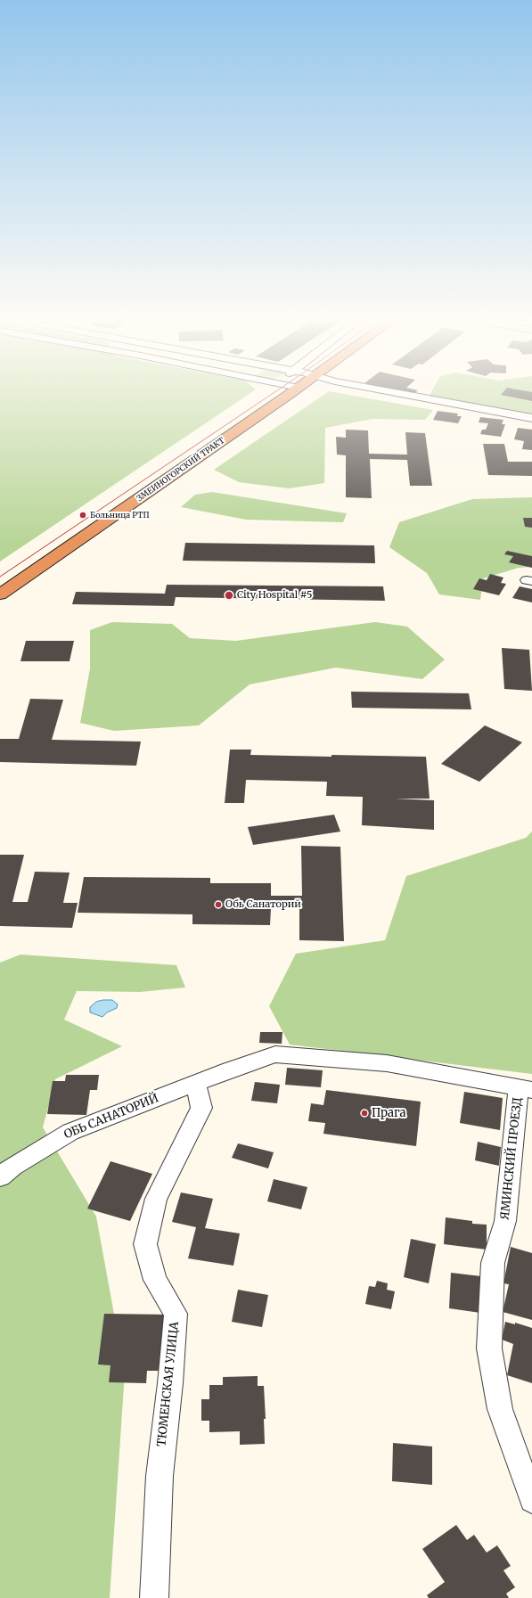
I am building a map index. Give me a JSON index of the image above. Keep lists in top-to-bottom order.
{
  "streets": {
    "highway": ["ЗМЕИНОГОРСКИЙ ТРАКТ"],
    "street": ["ОБЬ САНАТОРИЙ", "ЯМИНСКИЙ ПРОЕЗД", "ТЮМЕНСКАЯ УЛИЦА"]
  },
  "crossings": [
    ["ОБЬ САНАТОРИЙ", "ЯМИНСКИЙ ПРОЕЗД"],
    ["ОБЬ САНАТОРИЙ", "ТЮМЕНСКАЯ УЛИЦА"]
  ],
  "places": [
    "Больница РТП",
    "City Hospital #5",
    "Обь Санаторий",
    "Прага"
  ]
}
